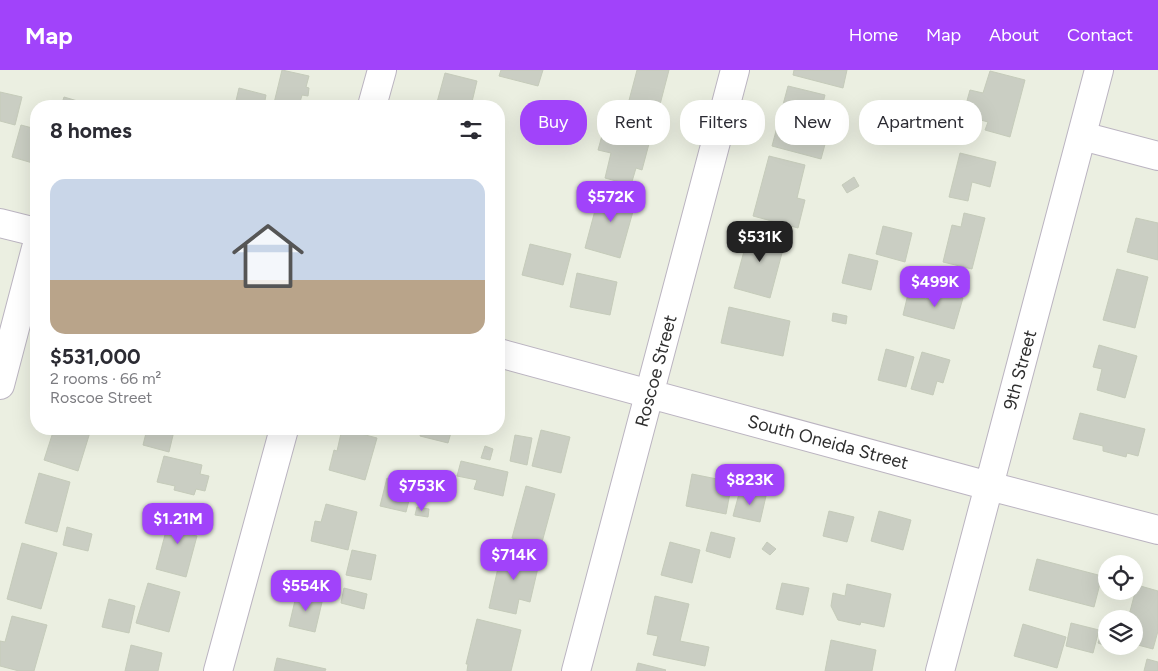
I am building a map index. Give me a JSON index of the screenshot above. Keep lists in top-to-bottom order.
{
  "streets": {
    "street": ["9th Street", "Roscoe Street", "South Oneida Street"]
  },
  "crossings": [
    ["9th Street", "South Oneida Street"],
    ["Roscoe Street", "South Oneida Street"]
  ],
  "page": {
    "header": "Map",
    "nav": [
      "Home",
      "Map",
      "About",
      "Contact"
    ],
    "chip": [
      "Buy",
      "Rent",
      "Filters",
      "New",
      "Apartment"
    ],
    "heading": "8 homes",
    "list": [
      {
        "name": "$531,000",
        "note": "2 rooms · 66 m² · Roscoe Street"
      }
    ],
    "price": [
      "$572K",
      "$531K",
      "$499K",
      "$823K",
      "$753K",
      "$1.21M",
      "$714K",
      "$554K"
    ]
  }
}
